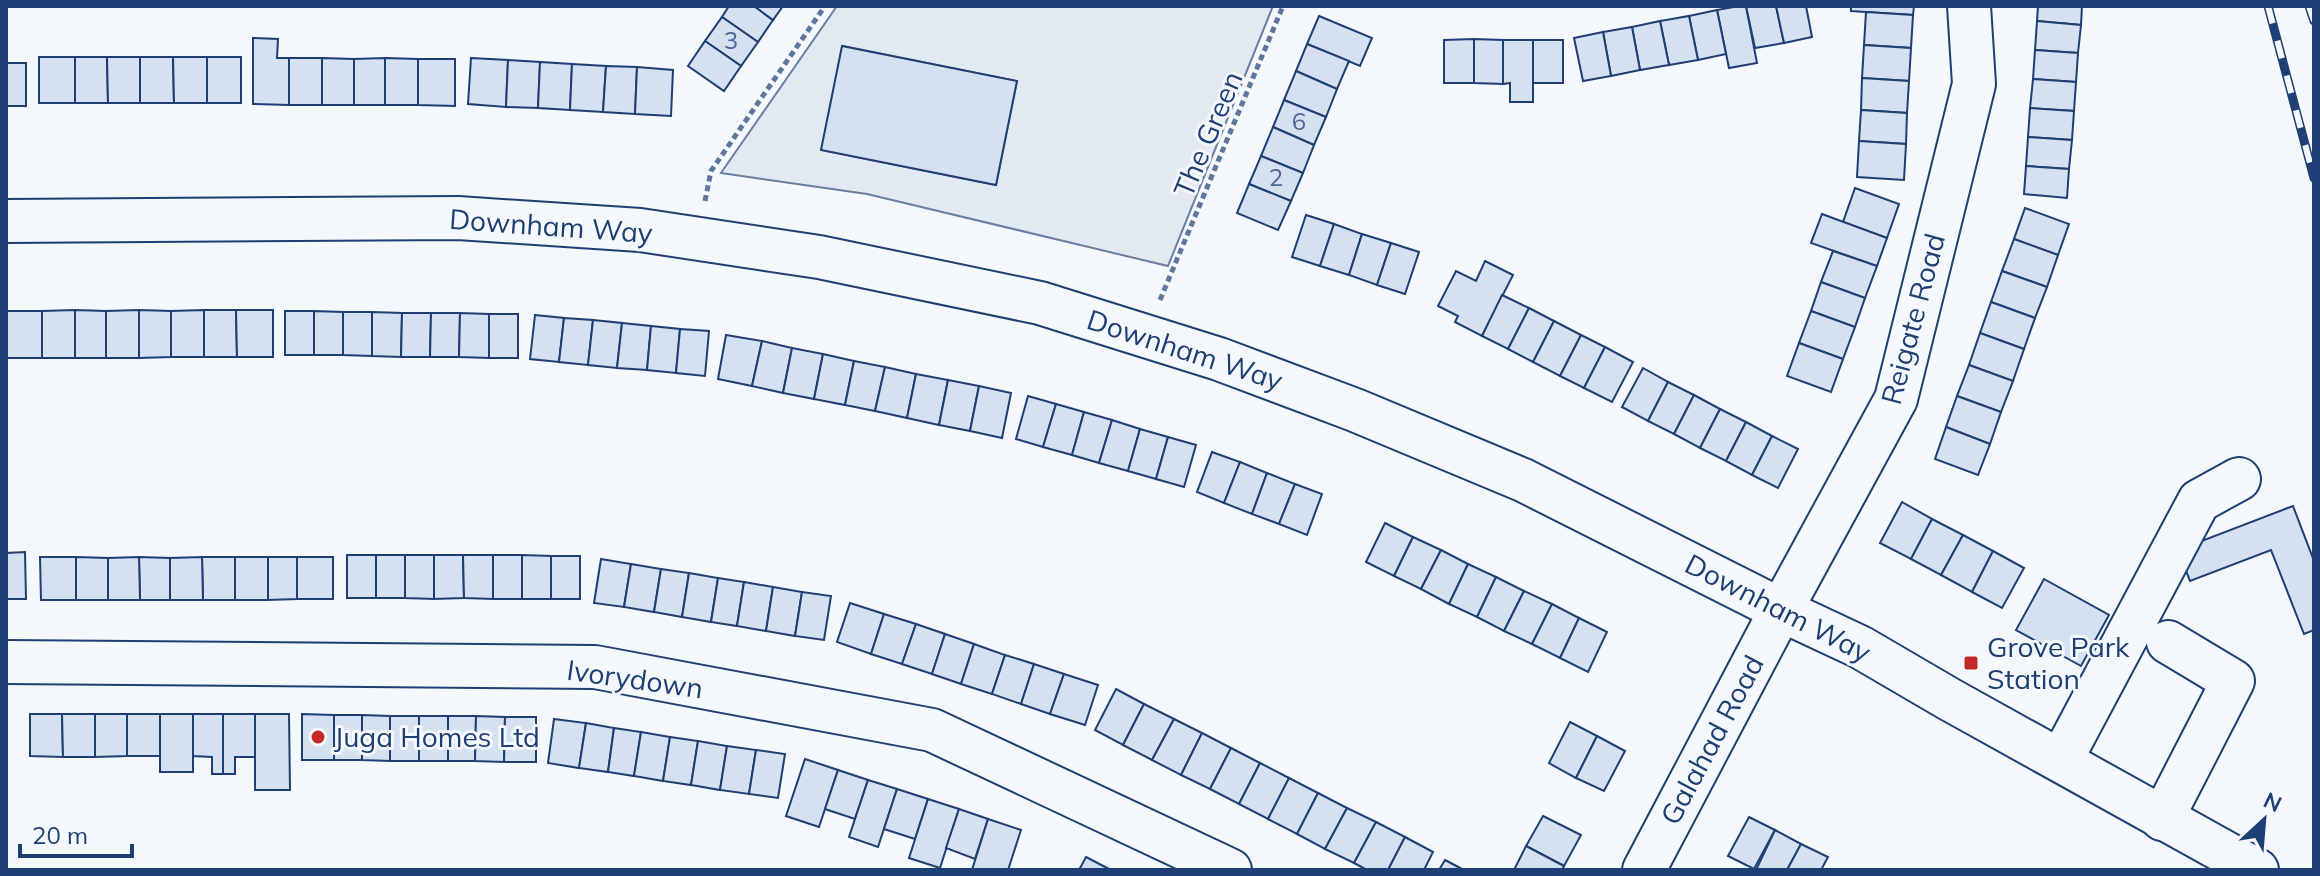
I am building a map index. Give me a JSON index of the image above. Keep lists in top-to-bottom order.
{
  "streets": {
    "street": [
      "Downham Way",
      "Reigate Road",
      "Ivorydown",
      "Galahad Road"
    ],
    "path": ["The Green"]
  },
  "crossings": [
    ["Downham Way", "Reigate Road"],
    ["Downham Way", "Galahad Road"],
    ["Reigate Road", "Galahad Road"]
  ],
  "places": {
    "transit": ["Grove Park Station"],
    "other": ["Juga Homes Ltd"]
  },
  "house_numbers": ["3", "6", "2"],
  "scale_bar": "20 m",
  "north": "top right"
}
